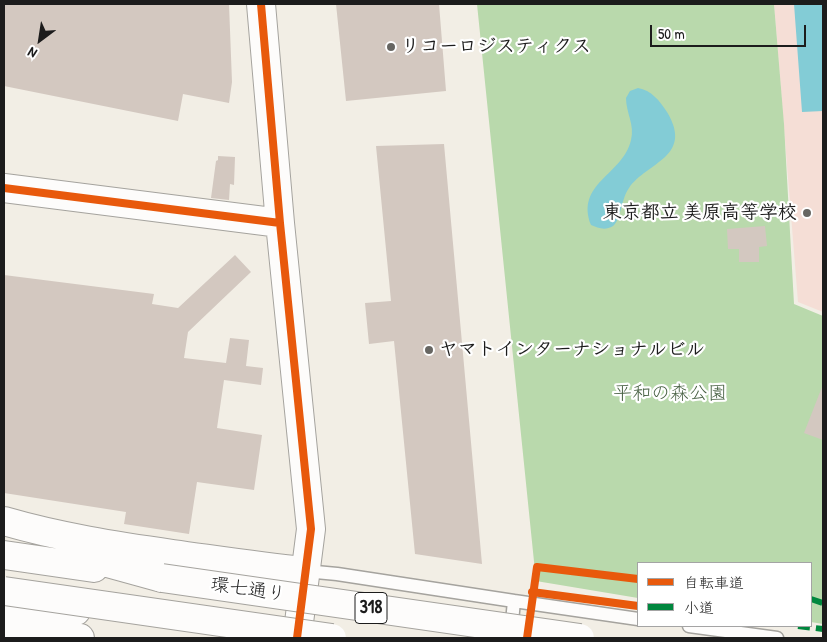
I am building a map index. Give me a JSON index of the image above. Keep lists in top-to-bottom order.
{
  "streets": {
    "main road": ["環七通り", "318"]
  },
  "parks": ["平和の森公園"],
  "places": ["リコーロジスティクス", "東京都立 美原高等学校", "ヤマトインターナショナルビル"],
  "legend": ["自転車道", "小道"],
  "scale_bar": "50 m",
  "north": "bottom left"
}
